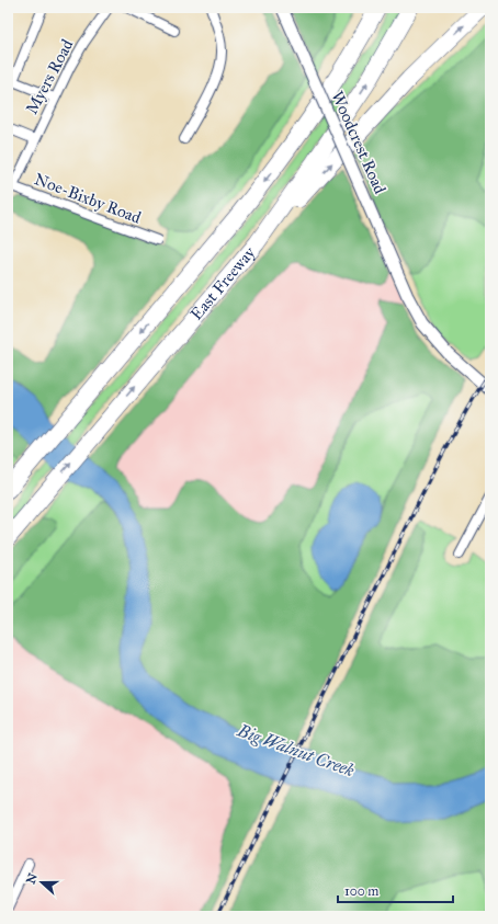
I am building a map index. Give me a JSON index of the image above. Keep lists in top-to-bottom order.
{
  "streets": {
    "highway": ["East Freeway"],
    "street": ["Myers Road", "Woodcrest Road", "Noe-Bixby Road"]
  },
  "crossings": [
    ["Myers Road", "Noe-Bixby Road"]
  ],
  "water": ["Big Walnut Creek"],
  "scale_bar": "100 m",
  "north": "left"
}
